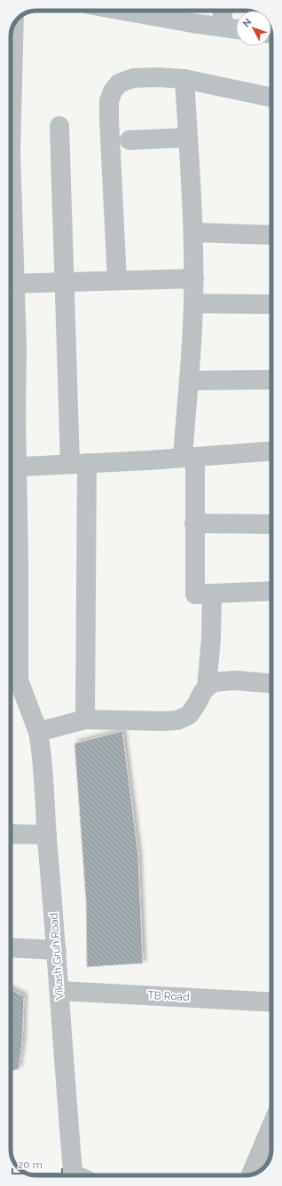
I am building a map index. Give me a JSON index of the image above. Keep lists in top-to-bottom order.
{
  "streets": {
    "street": ["Vikash Gruh Road", "TB Road"]
  },
  "crossings": [
    ["Vikash Gruh Road", "TB Road"]
  ],
  "scale_bar": "20 m",
  "north": "top left"
}
